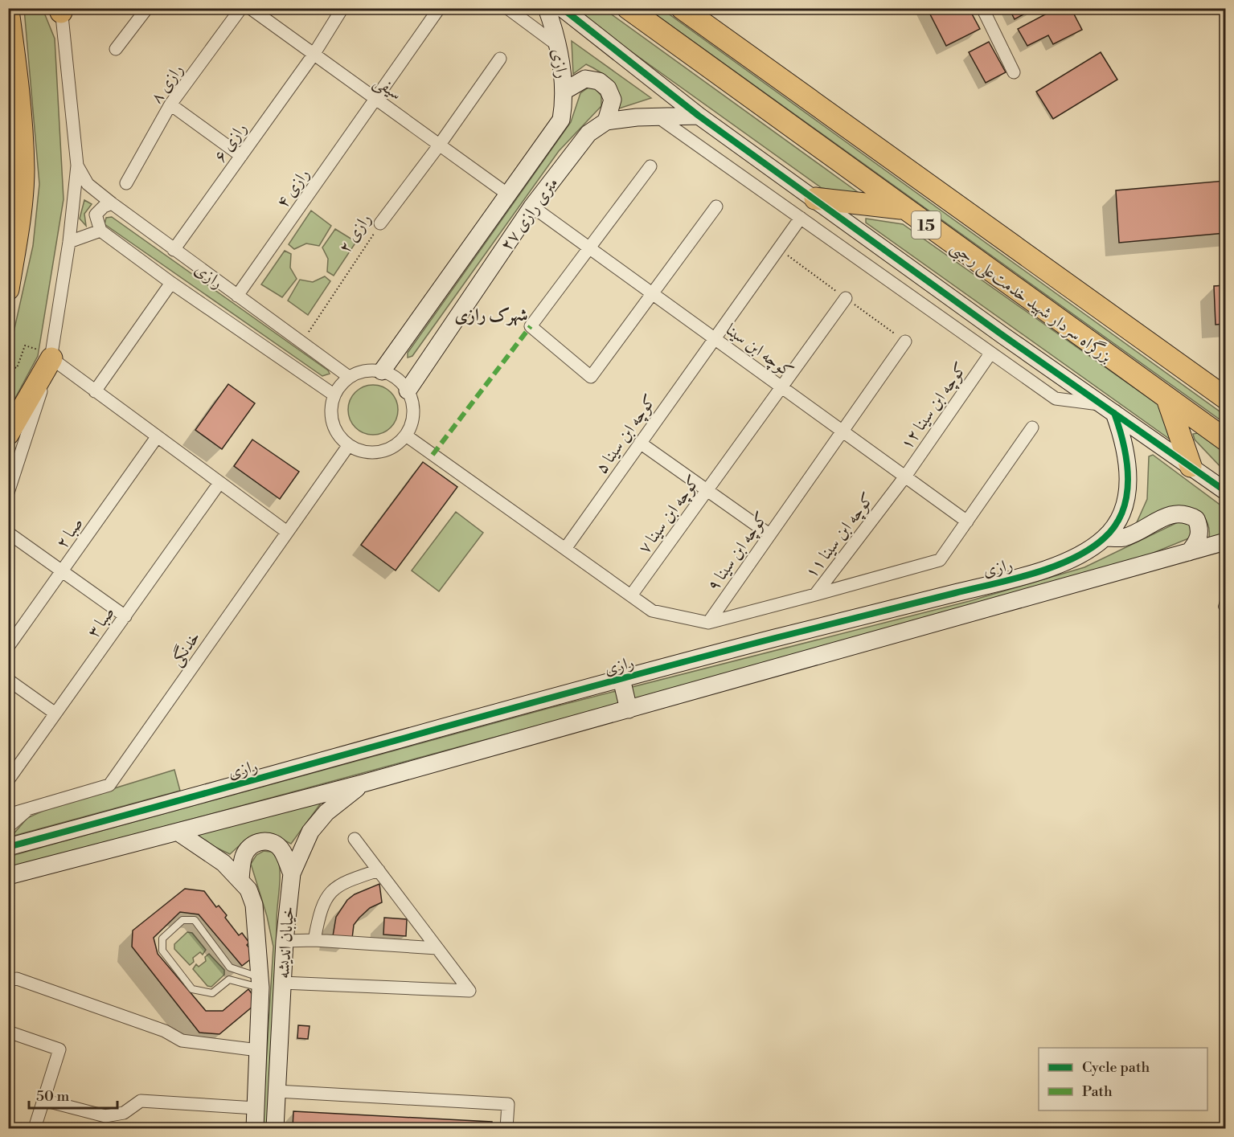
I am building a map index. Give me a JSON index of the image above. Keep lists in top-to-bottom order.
{
  "streets": {
    "highway": ["15", "بزرگراه سردار شهید خدمت‌علی رجبی"],
    "street": [
      "رازی",
      "رازی ۸",
      "سیفی",
      "رازی ۶",
      "رازی ۴",
      "۲۷ متری رازی",
      "رازی ۲",
      "کوچه ابن سینا",
      "کوچه ابن سینا ۱۲",
      "کوچه ابن سینا ۵",
      "کوچه ابن سینا ۷",
      "صبا ۲",
      "کوچه ابن سینا ۱۱",
      "کوچه ابن سینا ۹",
      "صبا ۳",
      "خدنگی",
      "خیابان اندیشه"
    ]
  },
  "crossings": [
    ["رازی", "رازی ۶"],
    ["رازی", "رازی ۴"],
    ["رازی", "۲۷ متری رازی"],
    ["رازی", "رازی ۲"],
    ["رازی", "خدنگی"],
    ["سیفی", "رازی ۶"],
    ["سیفی", "رازی ۴"],
    ["سیفی", "۲۷ متری رازی"],
    ["سیفی", "رازی ۲"],
    ["۲۷ متری رازی", "کوچه ابن سینا"],
    ["۲۷ متری رازی", "خدنگی"],
    ["کوچه ابن سینا", "کوچه ابن سینا ۱۲"],
    ["کوچه ابن سینا", "کوچه ابن سینا ۵"],
    ["کوچه ابن سینا", "کوچه ابن سینا ۷"],
    ["کوچه ابن سینا", "کوچه ابن سینا ۱۱"],
    ["کوچه ابن سینا", "کوچه ابن سینا ۹"],
    ["کوچه ابن سینا ۱۲", "کوچه ابن سینا ۱۱"],
    ["کوچه ابن سینا ۱۱", "کوچه ابن سینا ۹"]
  ],
  "districts": ["شهرک رازی"],
  "legend": ["Cycle path", "Path"],
  "scale_bar": "50 m"
}
